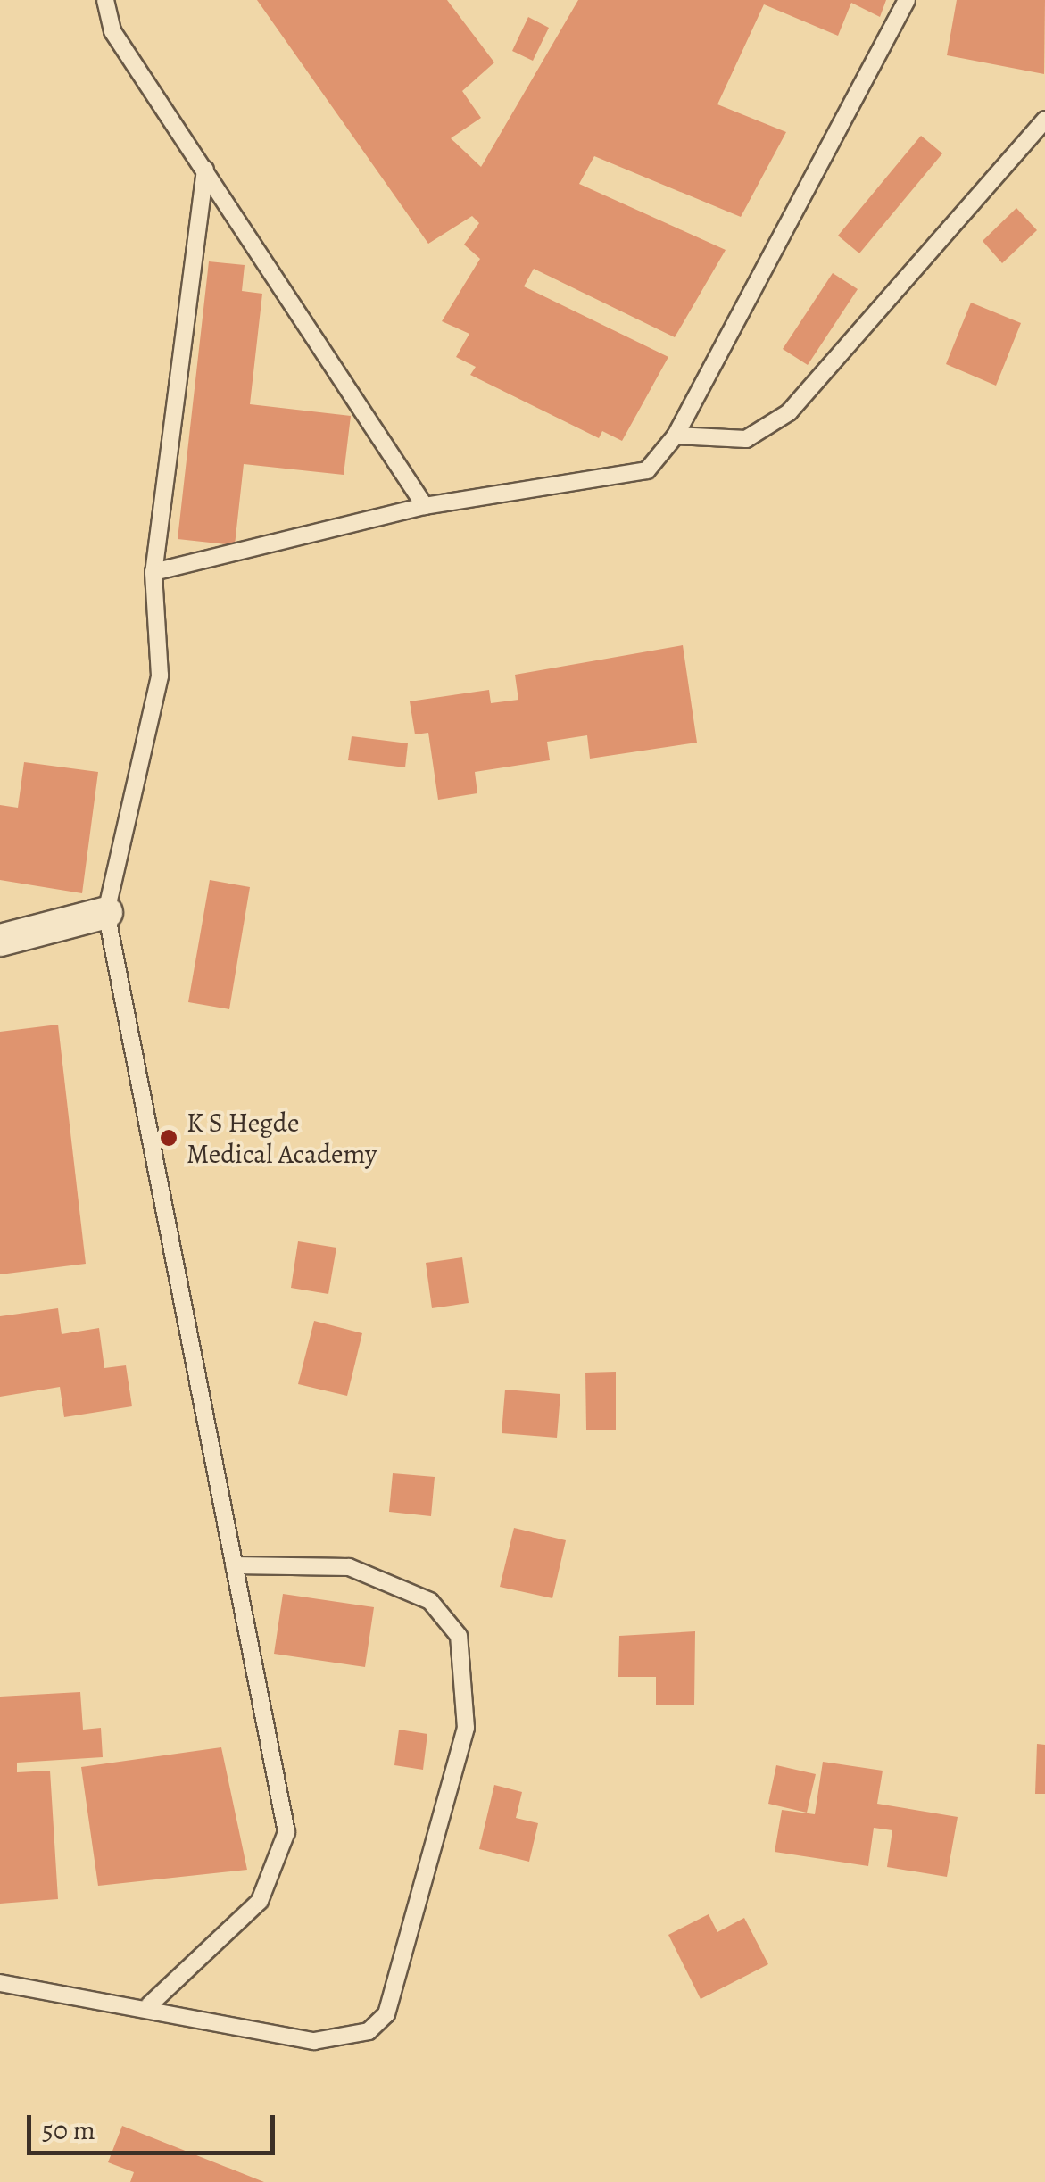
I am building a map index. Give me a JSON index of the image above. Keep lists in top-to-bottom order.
{
  "places": ["K S Hegde Medical Academy"],
  "scale_bar": "50 m"
}
